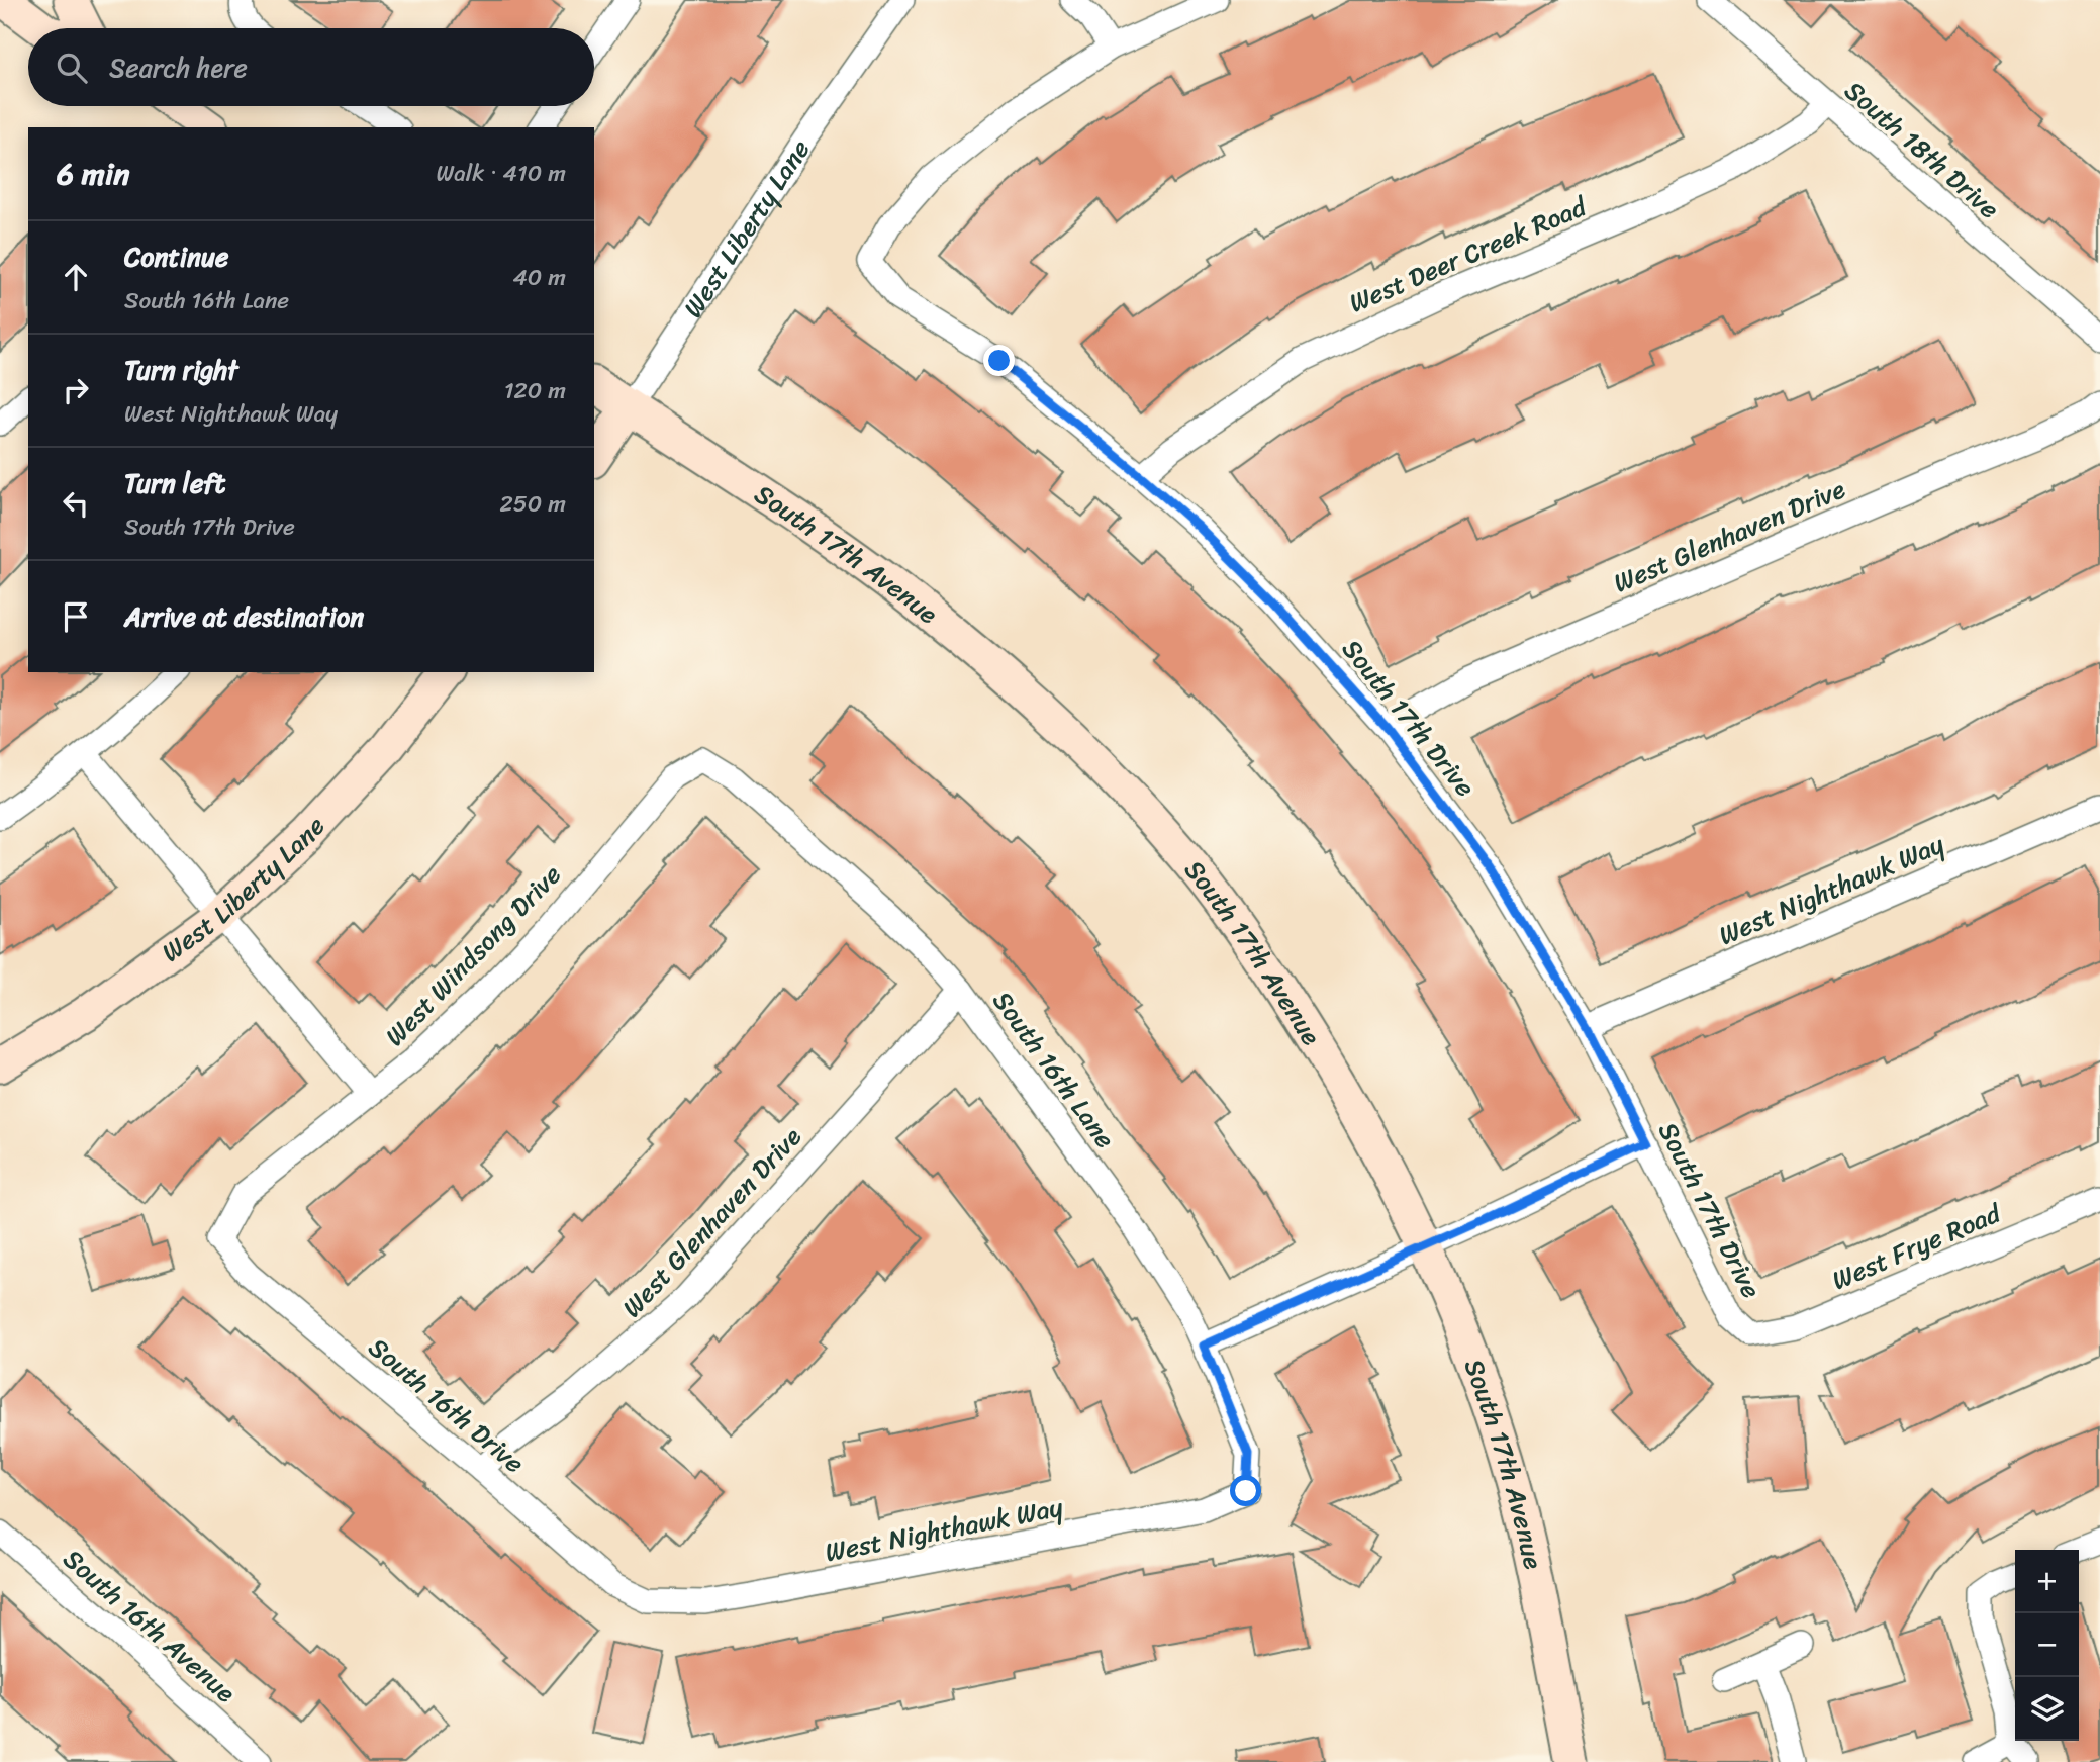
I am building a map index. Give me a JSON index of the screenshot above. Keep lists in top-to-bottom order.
{
  "streets": {
    "main road": ["West Liberty Lane", "South 17th Avenue"],
    "street": [
      "South 18th Drive",
      "West Deer Creek Road",
      "West Glenhaven Drive",
      "South 17th Drive",
      "West Nighthawk Way",
      "West Windsong Drive",
      "South 16th Lane",
      "West Frye Road",
      "South 16th Drive",
      "South 16th Avenue"
    ]
  },
  "crossings": [
    ["South 18th Drive", "West Deer Creek Road"],
    ["West Liberty Lane", "South 17th Avenue"],
    ["West Deer Creek Road", "South 17th Drive"],
    ["West Glenhaven Drive", "South 17th Drive"],
    ["West Glenhaven Drive", "South 16th Lane"],
    ["West Glenhaven Drive", "South 16th Drive"],
    ["South 17th Drive", "West Nighthawk Way"],
    ["South 17th Drive", "West Frye Road"],
    ["West Nighthawk Way", "South 16th Lane"],
    ["West Nighthawk Way", "South 16th Drive"],
    ["West Windsong Drive", "South 16th Lane"],
    ["West Windsong Drive", "South 16th Drive"]
  ],
  "page": {
    "search": "Search here",
    "heading": ["6 min", "Walk · 410 m"],
    "list": [
      ["Continue", "South 16th Lane", "40 m"],
      ["Turn right", "West Nighthawk Way", "120 m"],
      ["Turn left", "South 17th Drive", "250 m"],
      "Arrive at destination"
    ],
    "map_buttons": ["+", "−"]
  }
}
